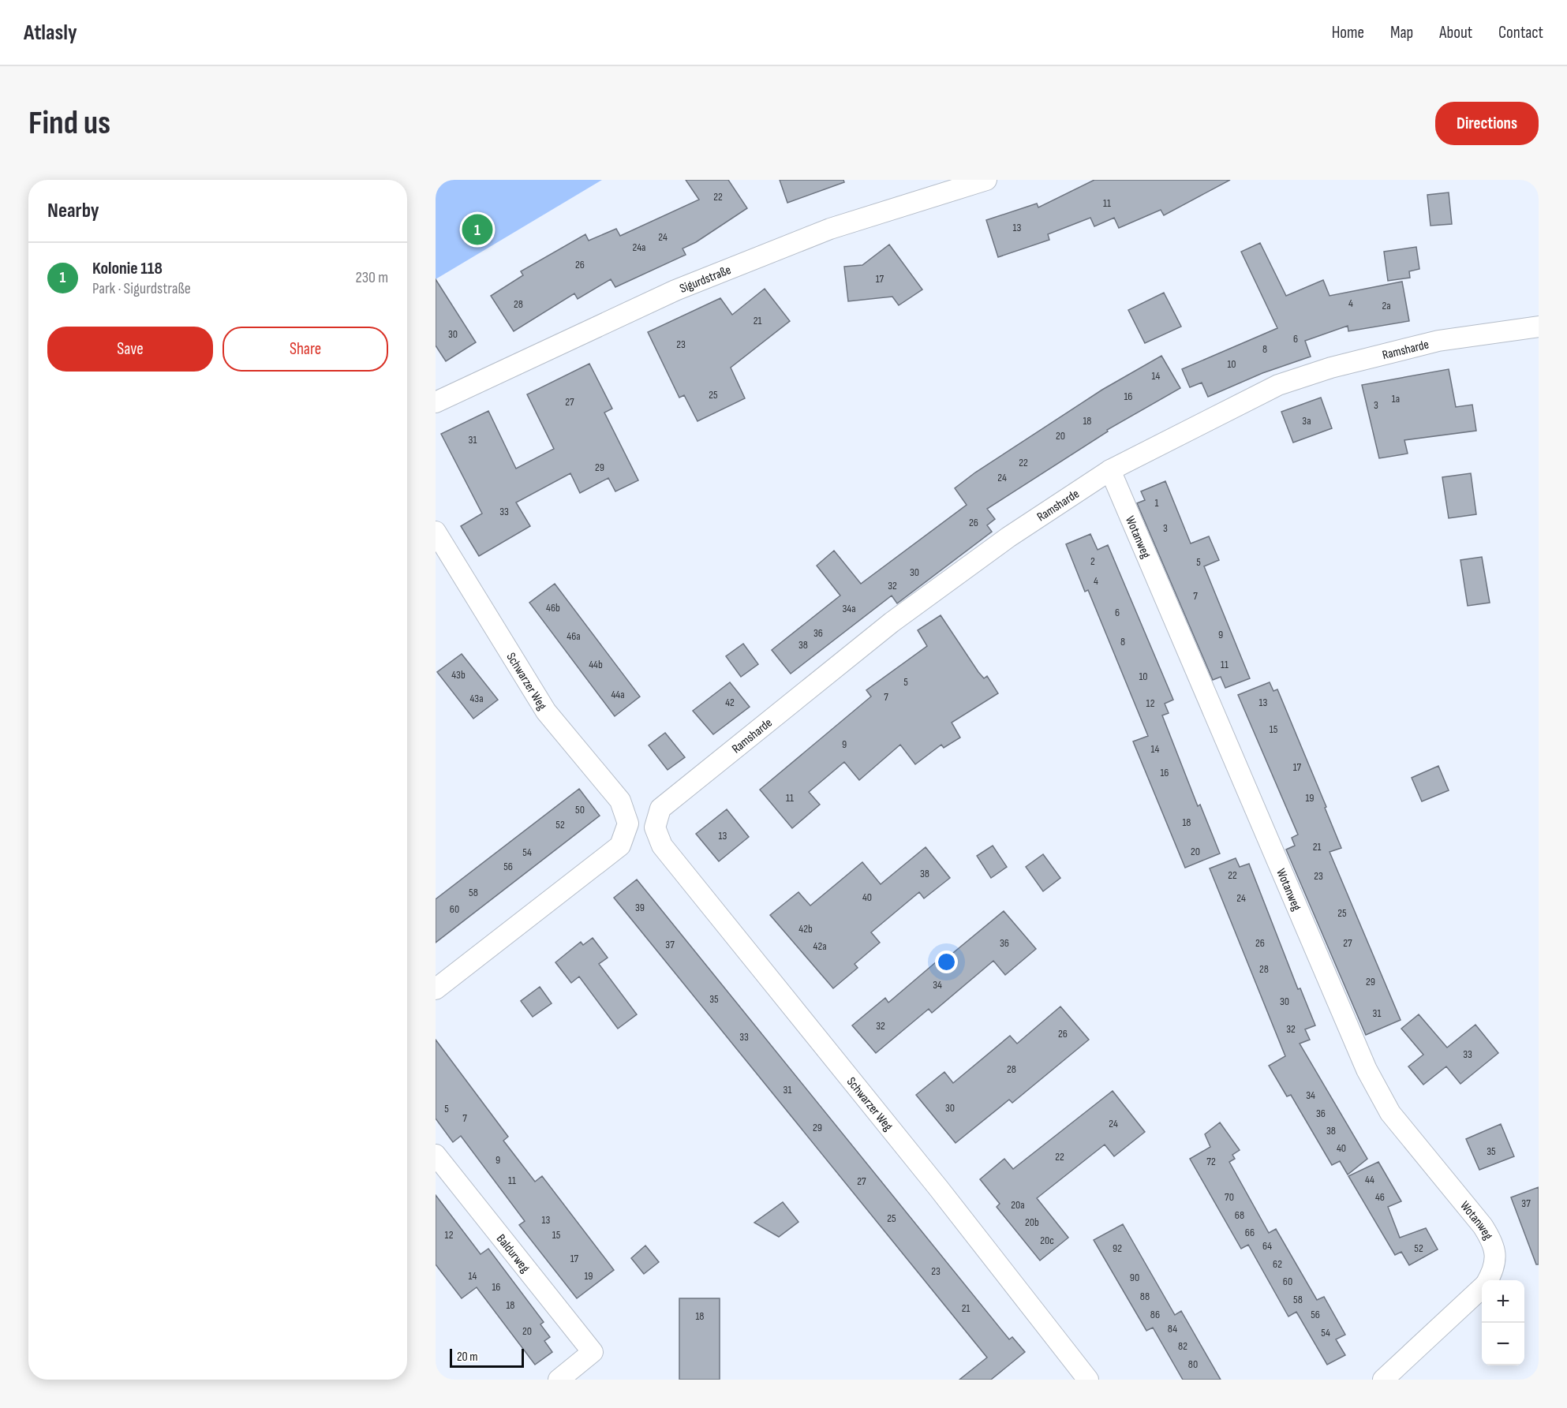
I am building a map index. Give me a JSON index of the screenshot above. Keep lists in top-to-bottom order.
{
  "streets": {
    "street": [
      "Sigurdstraße",
      "Ramsharde",
      "Wotanweg",
      "Schwarzer Weg",
      "Baldurweg"
    ]
  },
  "crossings": [
    ["Ramsharde", "Wotanweg"],
    ["Ramsharde", "Schwarzer Weg"]
  ],
  "house_numbers": [
    "22",
    "11",
    "13",
    "24",
    "24a",
    "26",
    "17",
    "4",
    "28",
    "2a",
    "21",
    "30",
    "6",
    "23",
    "8",
    "10",
    "14",
    "25",
    "16",
    "1a",
    "27",
    "3",
    "18",
    "3a",
    "20",
    "31",
    "22",
    "29",
    "24",
    "1",
    "33",
    "26",
    "3",
    "2",
    "5",
    "30",
    "4",
    "32",
    "7",
    "46b",
    "34a",
    "6",
    "36",
    "9",
    "46a",
    "8",
    "38",
    "44b",
    "11",
    "43b",
    "10",
    "5",
    "44a",
    "7",
    "43a",
    "42",
    "13",
    "12",
    "15",
    "9",
    "14",
    "17",
    "16",
    "11",
    "19",
    "50",
    "18",
    "52",
    "13",
    "21",
    "20",
    "54",
    "56",
    "38",
    "22",
    "23",
    "58",
    "40",
    "24",
    "39",
    "60",
    "25",
    "42b",
    "36",
    "26",
    "27",
    "37",
    "42a",
    "28",
    "29",
    "34",
    "35",
    "30",
    "31",
    "32",
    "32",
    "26",
    "33",
    "33",
    "28",
    "31",
    "34",
    "30",
    "5",
    "36",
    "7",
    "24",
    "29",
    "38",
    "40",
    "35",
    "22",
    "9",
    "72",
    "44",
    "11",
    "27",
    "70",
    "46",
    "37",
    "20a",
    "68",
    "25",
    "13",
    "20b",
    "66",
    "12",
    "15",
    "20c",
    "64",
    "92",
    "52",
    "17",
    "62",
    "23",
    "14",
    "19",
    "90",
    "60",
    "16",
    "88",
    "58",
    "18",
    "21",
    "86",
    "56",
    "18",
    "84",
    "20",
    "54",
    "82",
    "80"
  ],
  "scale_bar": "20 m",
  "page": {
    "header": "Atlasly",
    "nav": [
      "Home",
      "Map",
      "About",
      "Contact"
    ],
    "buttons": [
      "Directions",
      ["Save", "Share"]
    ],
    "title": "Find us",
    "heading": "Nearby",
    "pins": "1",
    "list": [
      {
        "mark": "1",
        "name": "Kolonie 118",
        "note": "Park · Sigurdstraße",
        "value": "230 m"
      }
    ],
    "map_buttons": ["+", "−"],
    "scale": "20 m"
  }
}
